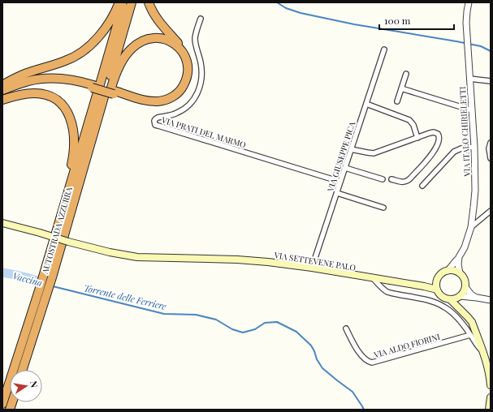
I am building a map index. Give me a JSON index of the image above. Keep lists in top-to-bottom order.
{
  "streets": {
    "highway": ["AUTOSTRADA AZZURRA"],
    "main road": ["VIA SETTEVENE PALO"],
    "street": [
      "VIA ITALO CHIRIELETTI",
      "VIA PRATI DEL MARMO",
      "VIA GIUSEPPE PICA",
      "VIA ALDO FIORINI"
    ]
  },
  "crossings": [
    ["VIA ITALO CHIRIELETTI", "VIA SETTEVENE PALO"],
    ["VIA PRATI DEL MARMO", "VIA GIUSEPPE PICA"],
    ["VIA GIUSEPPE PICA", "VIA SETTEVENE PALO"]
  ],
  "water": ["Vaccina", "Torrente delle Ferriere"],
  "scale_bar": "100 m",
  "north": "right"
}
